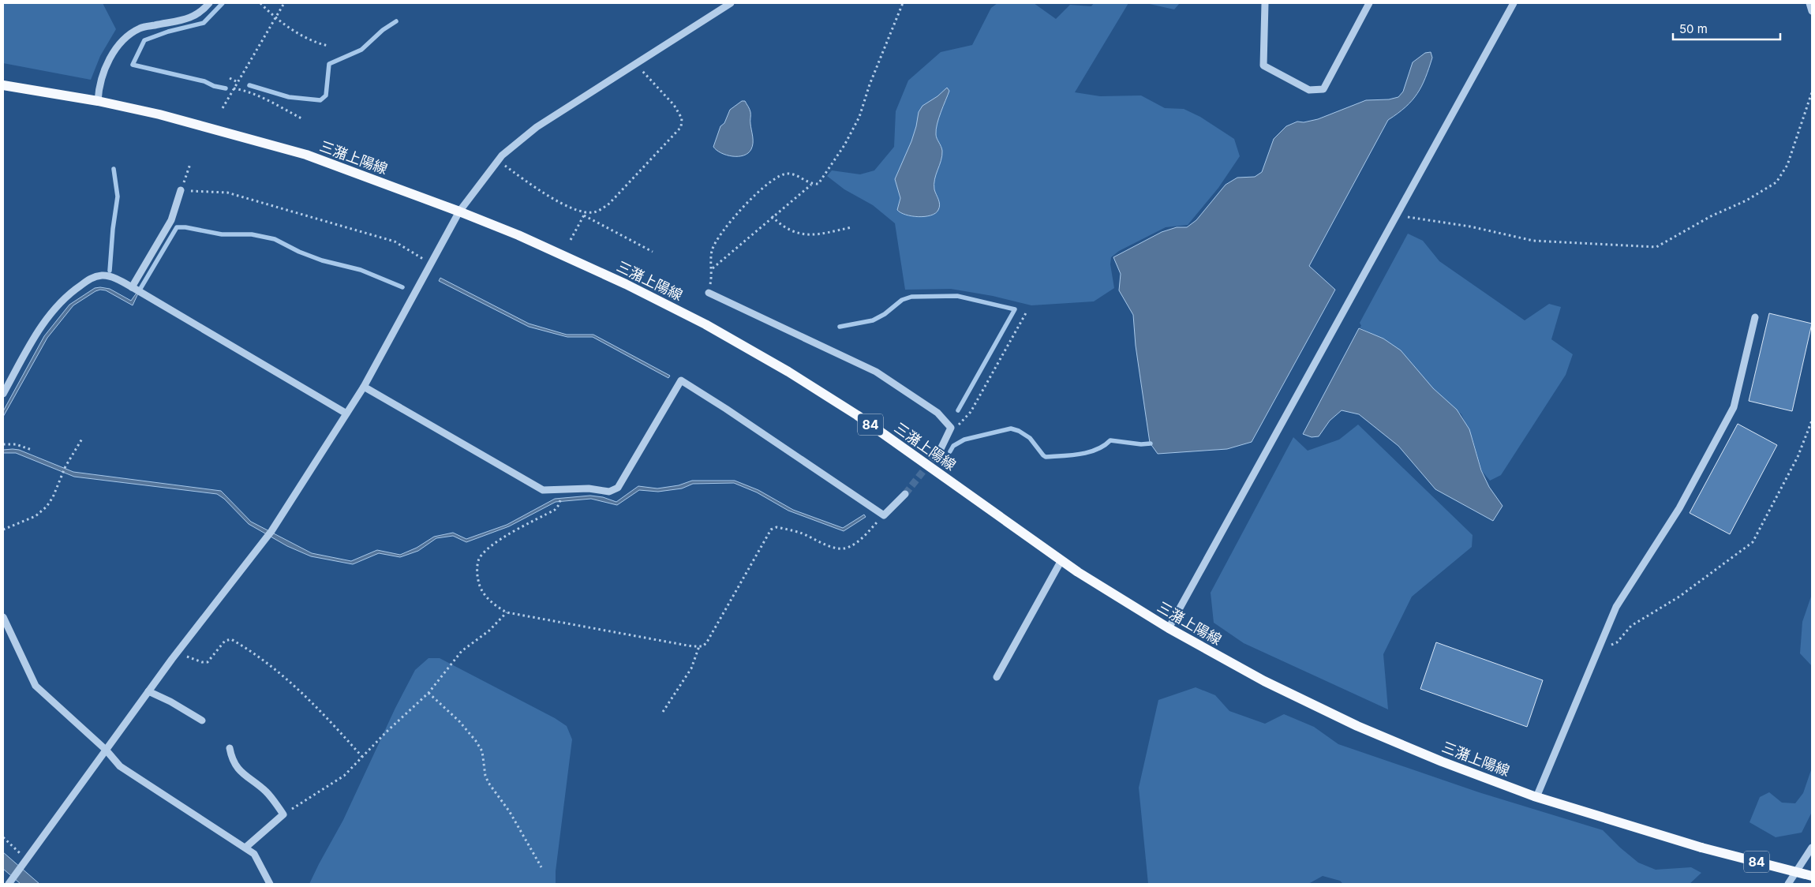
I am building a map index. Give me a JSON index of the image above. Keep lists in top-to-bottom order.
{
  "streets": {
    "main road": ["三潴上陽線", "84"]
  },
  "scale_bar": "50 m"
}
